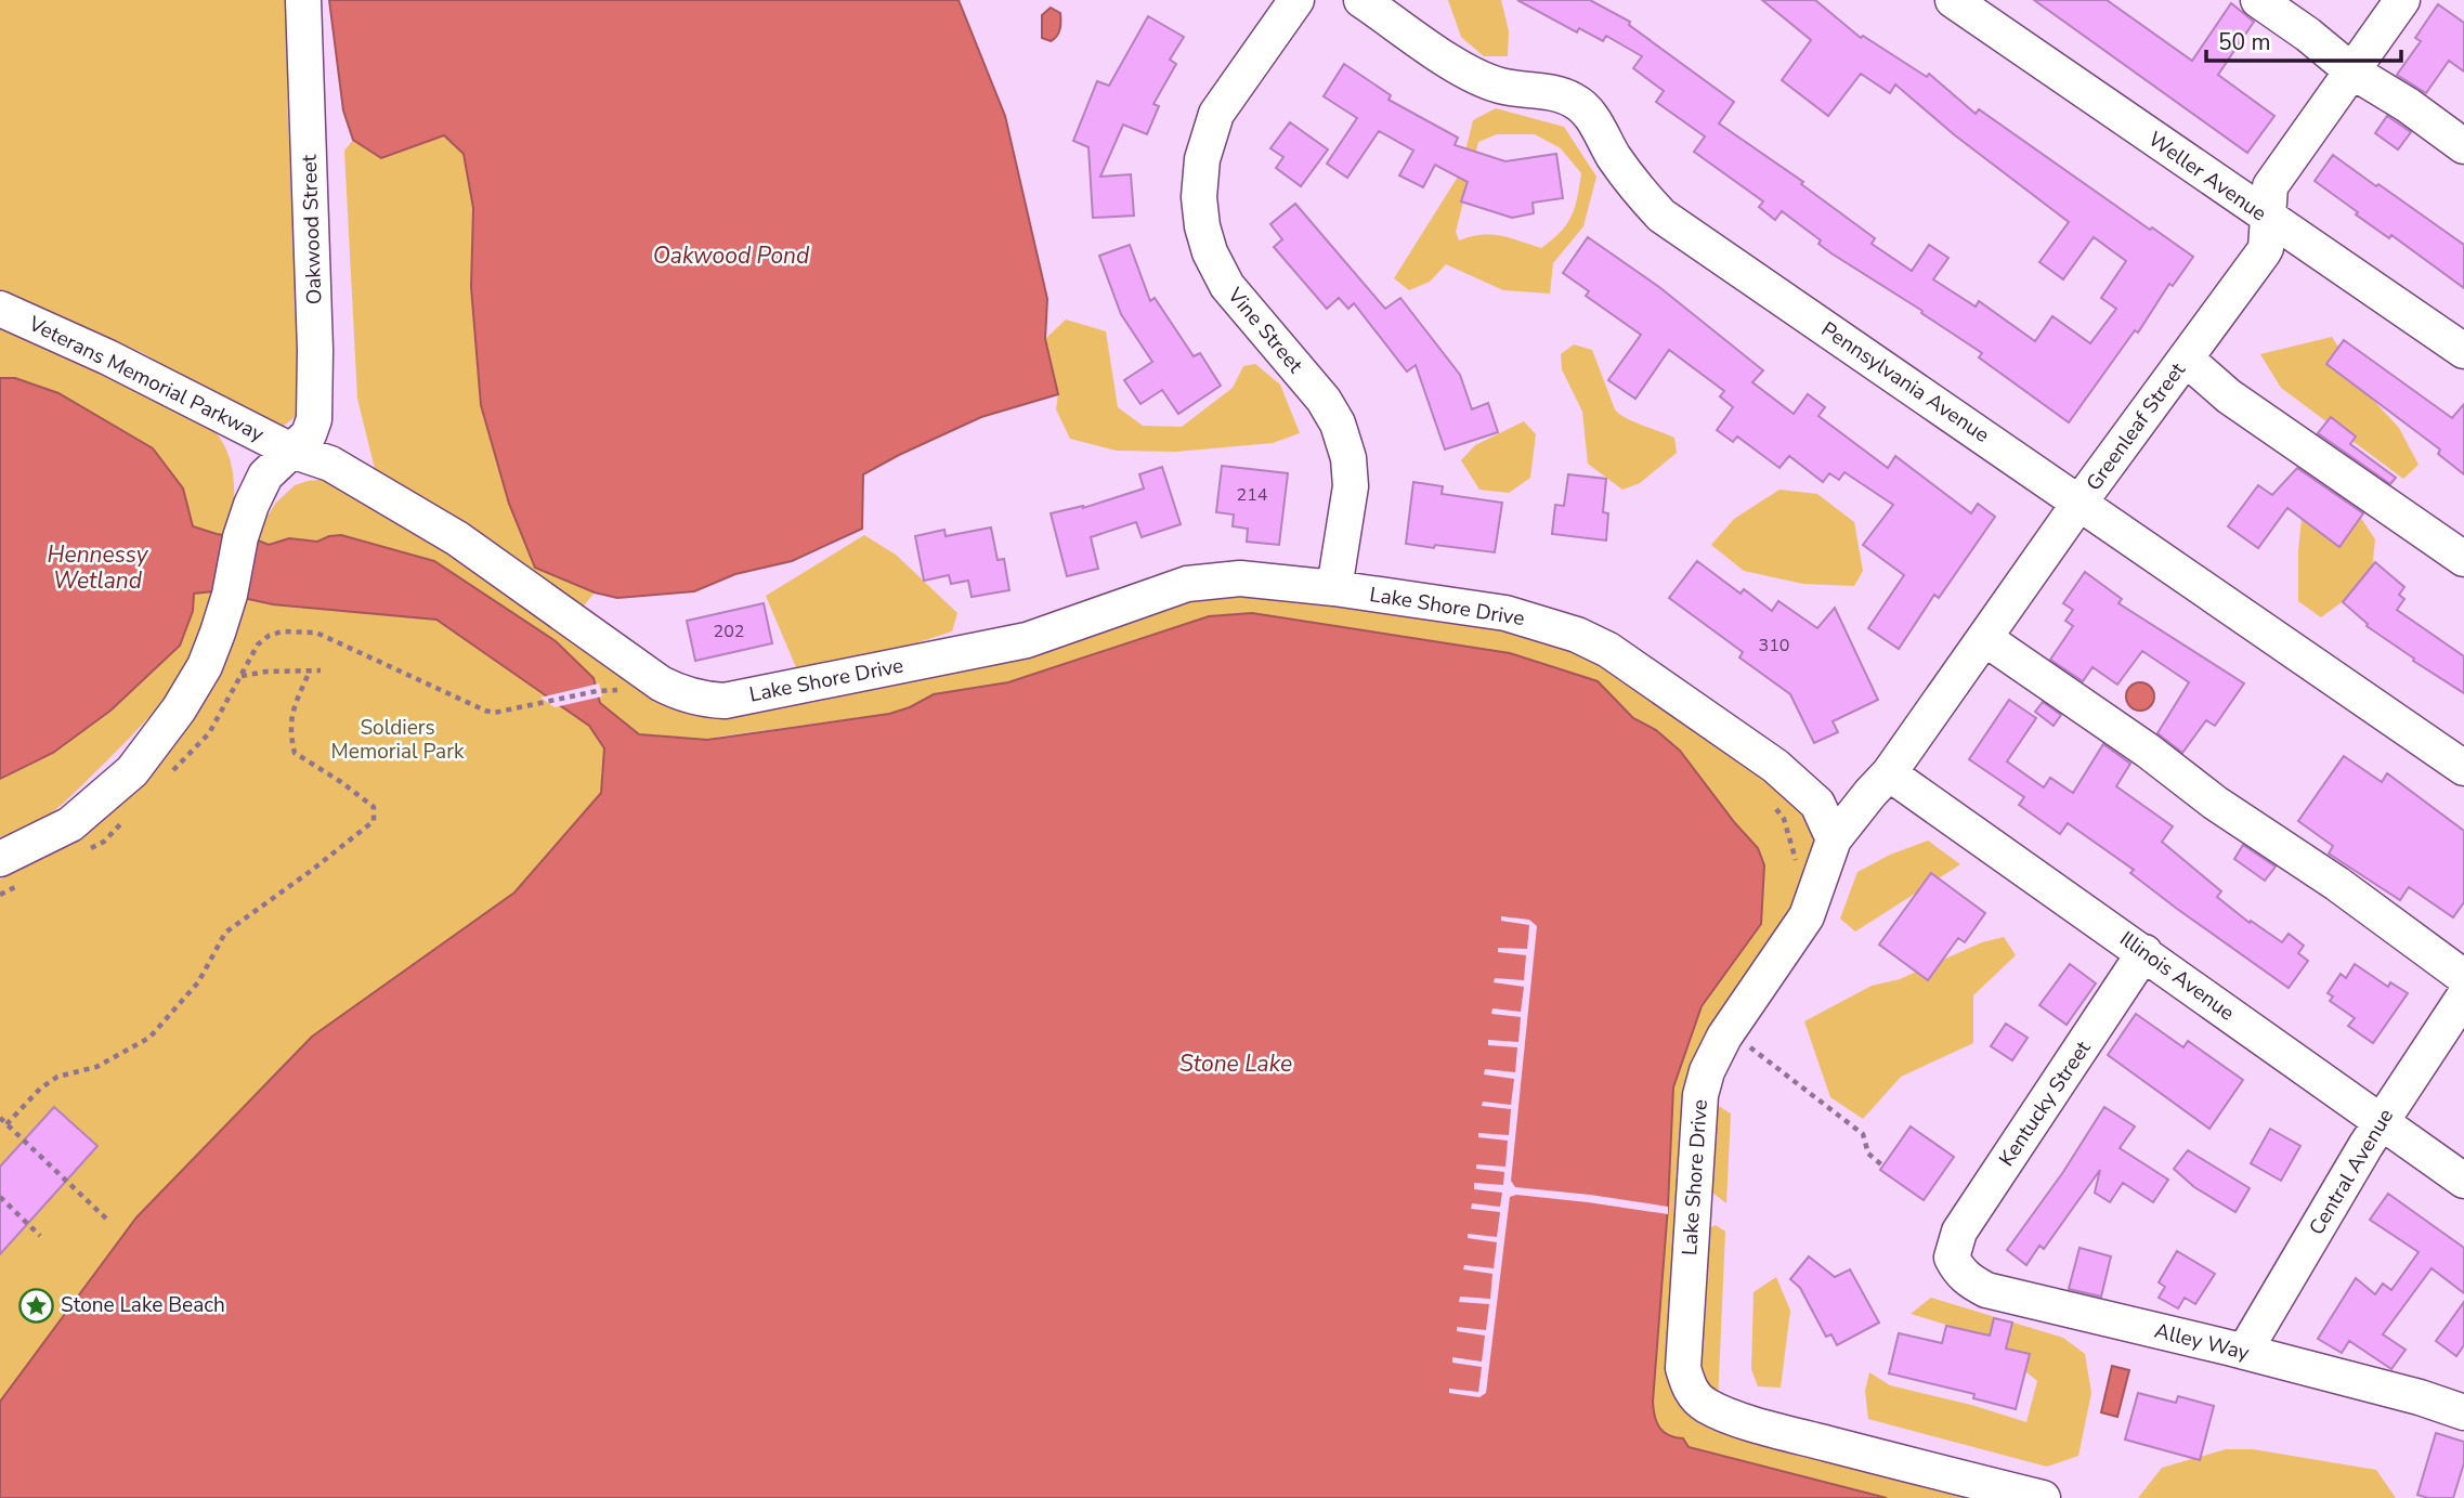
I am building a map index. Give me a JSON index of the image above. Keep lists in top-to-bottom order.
{
  "streets": {
    "street": [
      "Weller Avenue",
      "Oakwood Street",
      "Vine Street",
      "Veterans Memorial Parkway",
      "Pennsylvania Avenue",
      "Greenleaf Street",
      "Lake Shore Drive",
      "Illinois Avenue",
      "Kentucky Street",
      "Central Avenue",
      "Alley Way"
    ]
  },
  "crossings": [
    ["Weller Avenue", "Greenleaf Street"],
    ["Oakwood Street", "Veterans Memorial Parkway"],
    ["Oakwood Street", "Lake Shore Drive"],
    ["Vine Street", "Lake Shore Drive"],
    ["Veterans Memorial Parkway", "Lake Shore Drive"],
    ["Pennsylvania Avenue", "Greenleaf Street"],
    ["Greenleaf Street", "Lake Shore Drive"],
    ["Greenleaf Street", "Illinois Avenue"],
    ["Illinois Avenue", "Kentucky Street"],
    ["Illinois Avenue", "Central Avenue"],
    ["Kentucky Street", "Alley Way"],
    ["Central Avenue", "Alley Way"]
  ],
  "water": ["Oakwood Pond", "Hennessy Wetland", "Stone Lake"],
  "parks": ["Soldiers Memorial Park"],
  "places": {
    "place": ["Stone Lake Beach"]
  },
  "house_numbers": ["214", "202", "310"],
  "scale_bar": "50 m"
}
